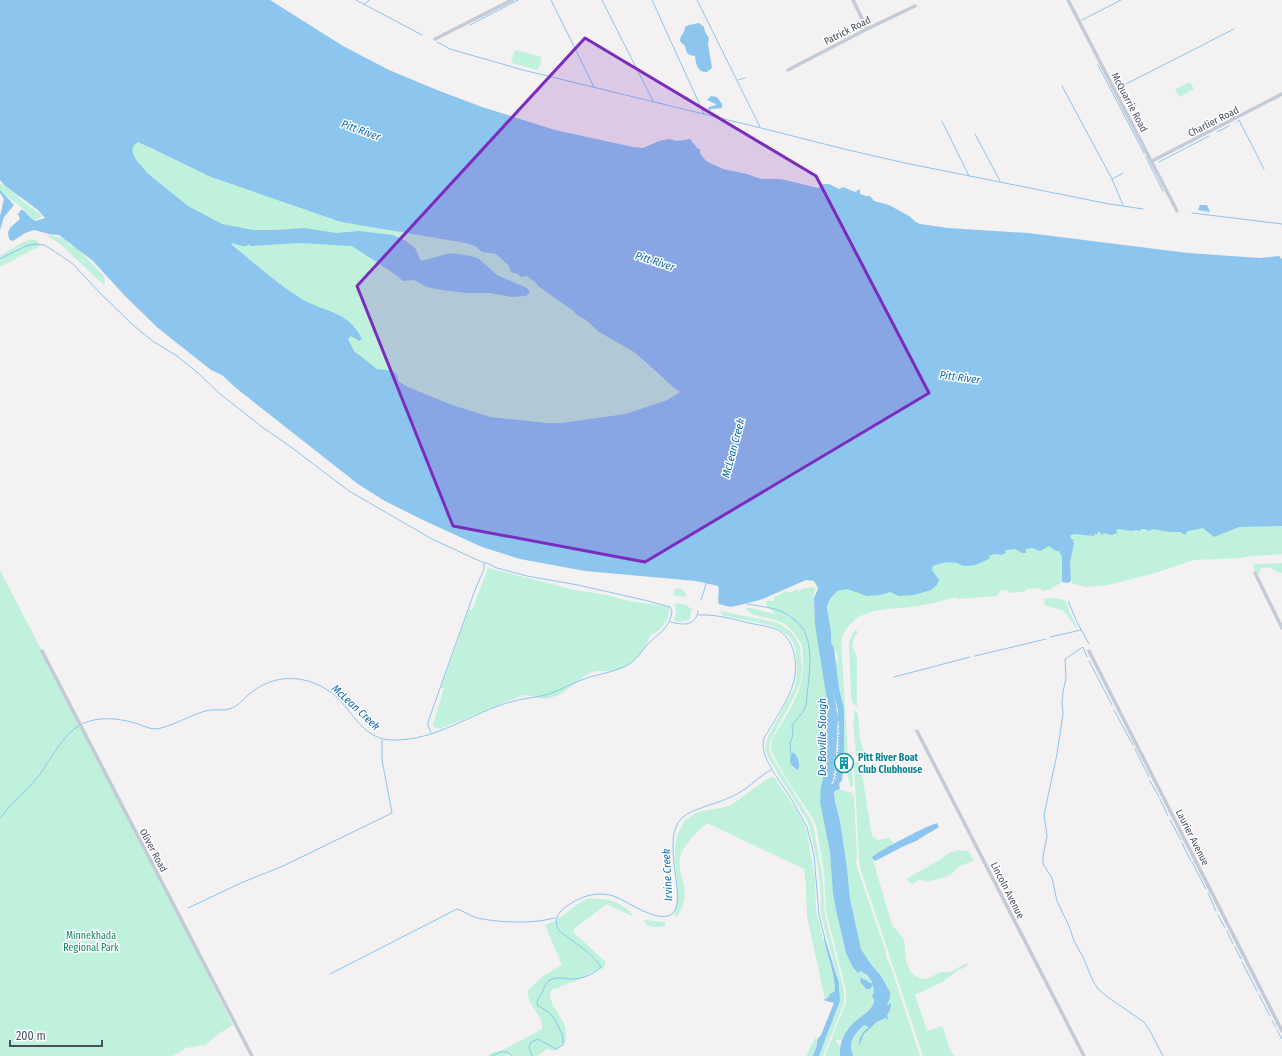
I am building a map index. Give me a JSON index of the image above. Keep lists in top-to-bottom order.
{
  "streets": {
    "street": [
      "Patrick Road",
      "McQuarrie Road",
      "Charlier Road",
      "Laurier Avenue",
      "Oliver Road",
      "Lincoln Avenue"
    ]
  },
  "crossings": [
    ["McQuarrie Road", "Charlier Road"]
  ],
  "water": [
    "Pitt River",
    "McLean Creek",
    "De Boville Slough",
    "Irvine Creek"
  ],
  "parks": ["Minnekhada Regional Park"],
  "places": {
    "building": ["Pitt River Boat Club Clubhouse"]
  },
  "scale_bar": "200 m"
}
